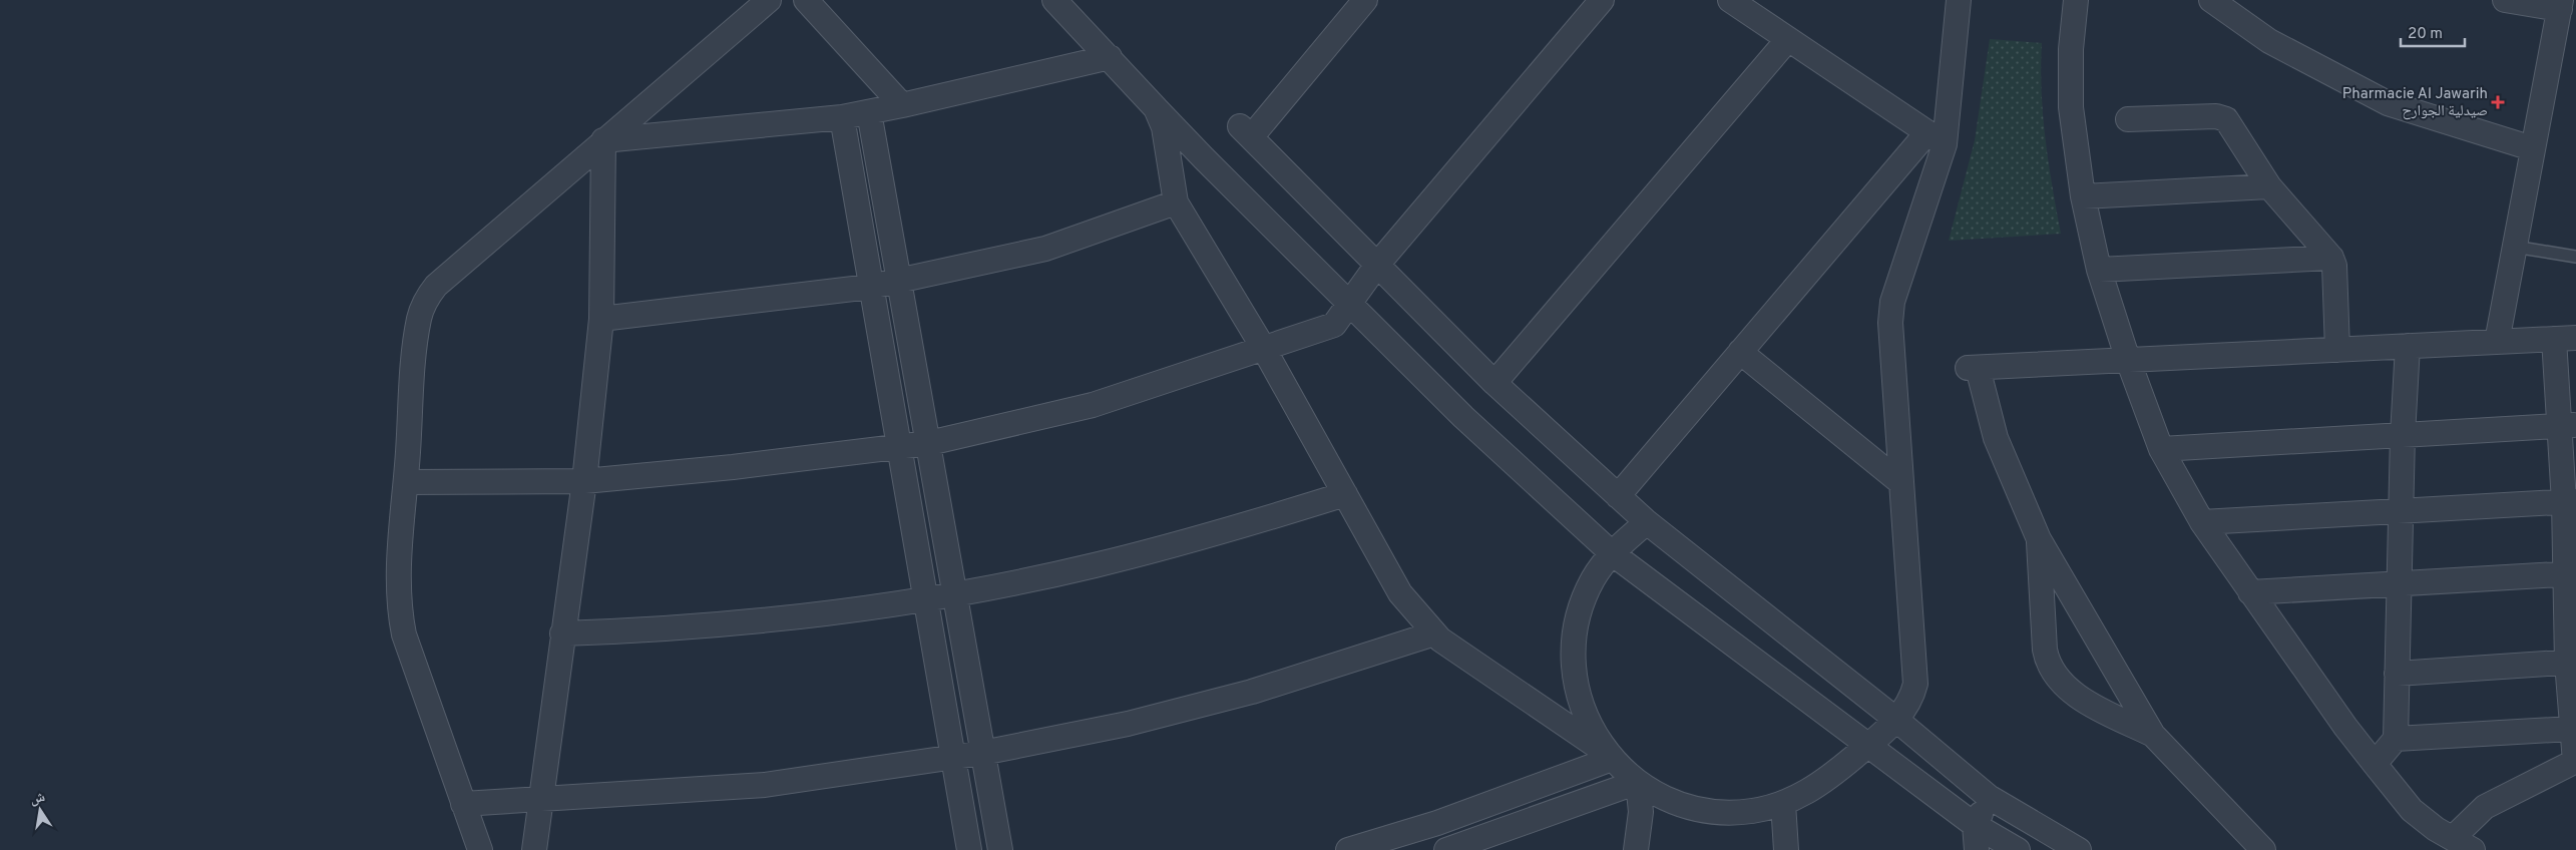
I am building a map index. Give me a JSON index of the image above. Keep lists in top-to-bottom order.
{
  "places": {
    "health": ["Pharmacie Al Jawarih صيدلية الجوارح"]
  },
  "scale_bar": "20 m",
  "north": "top"
}
